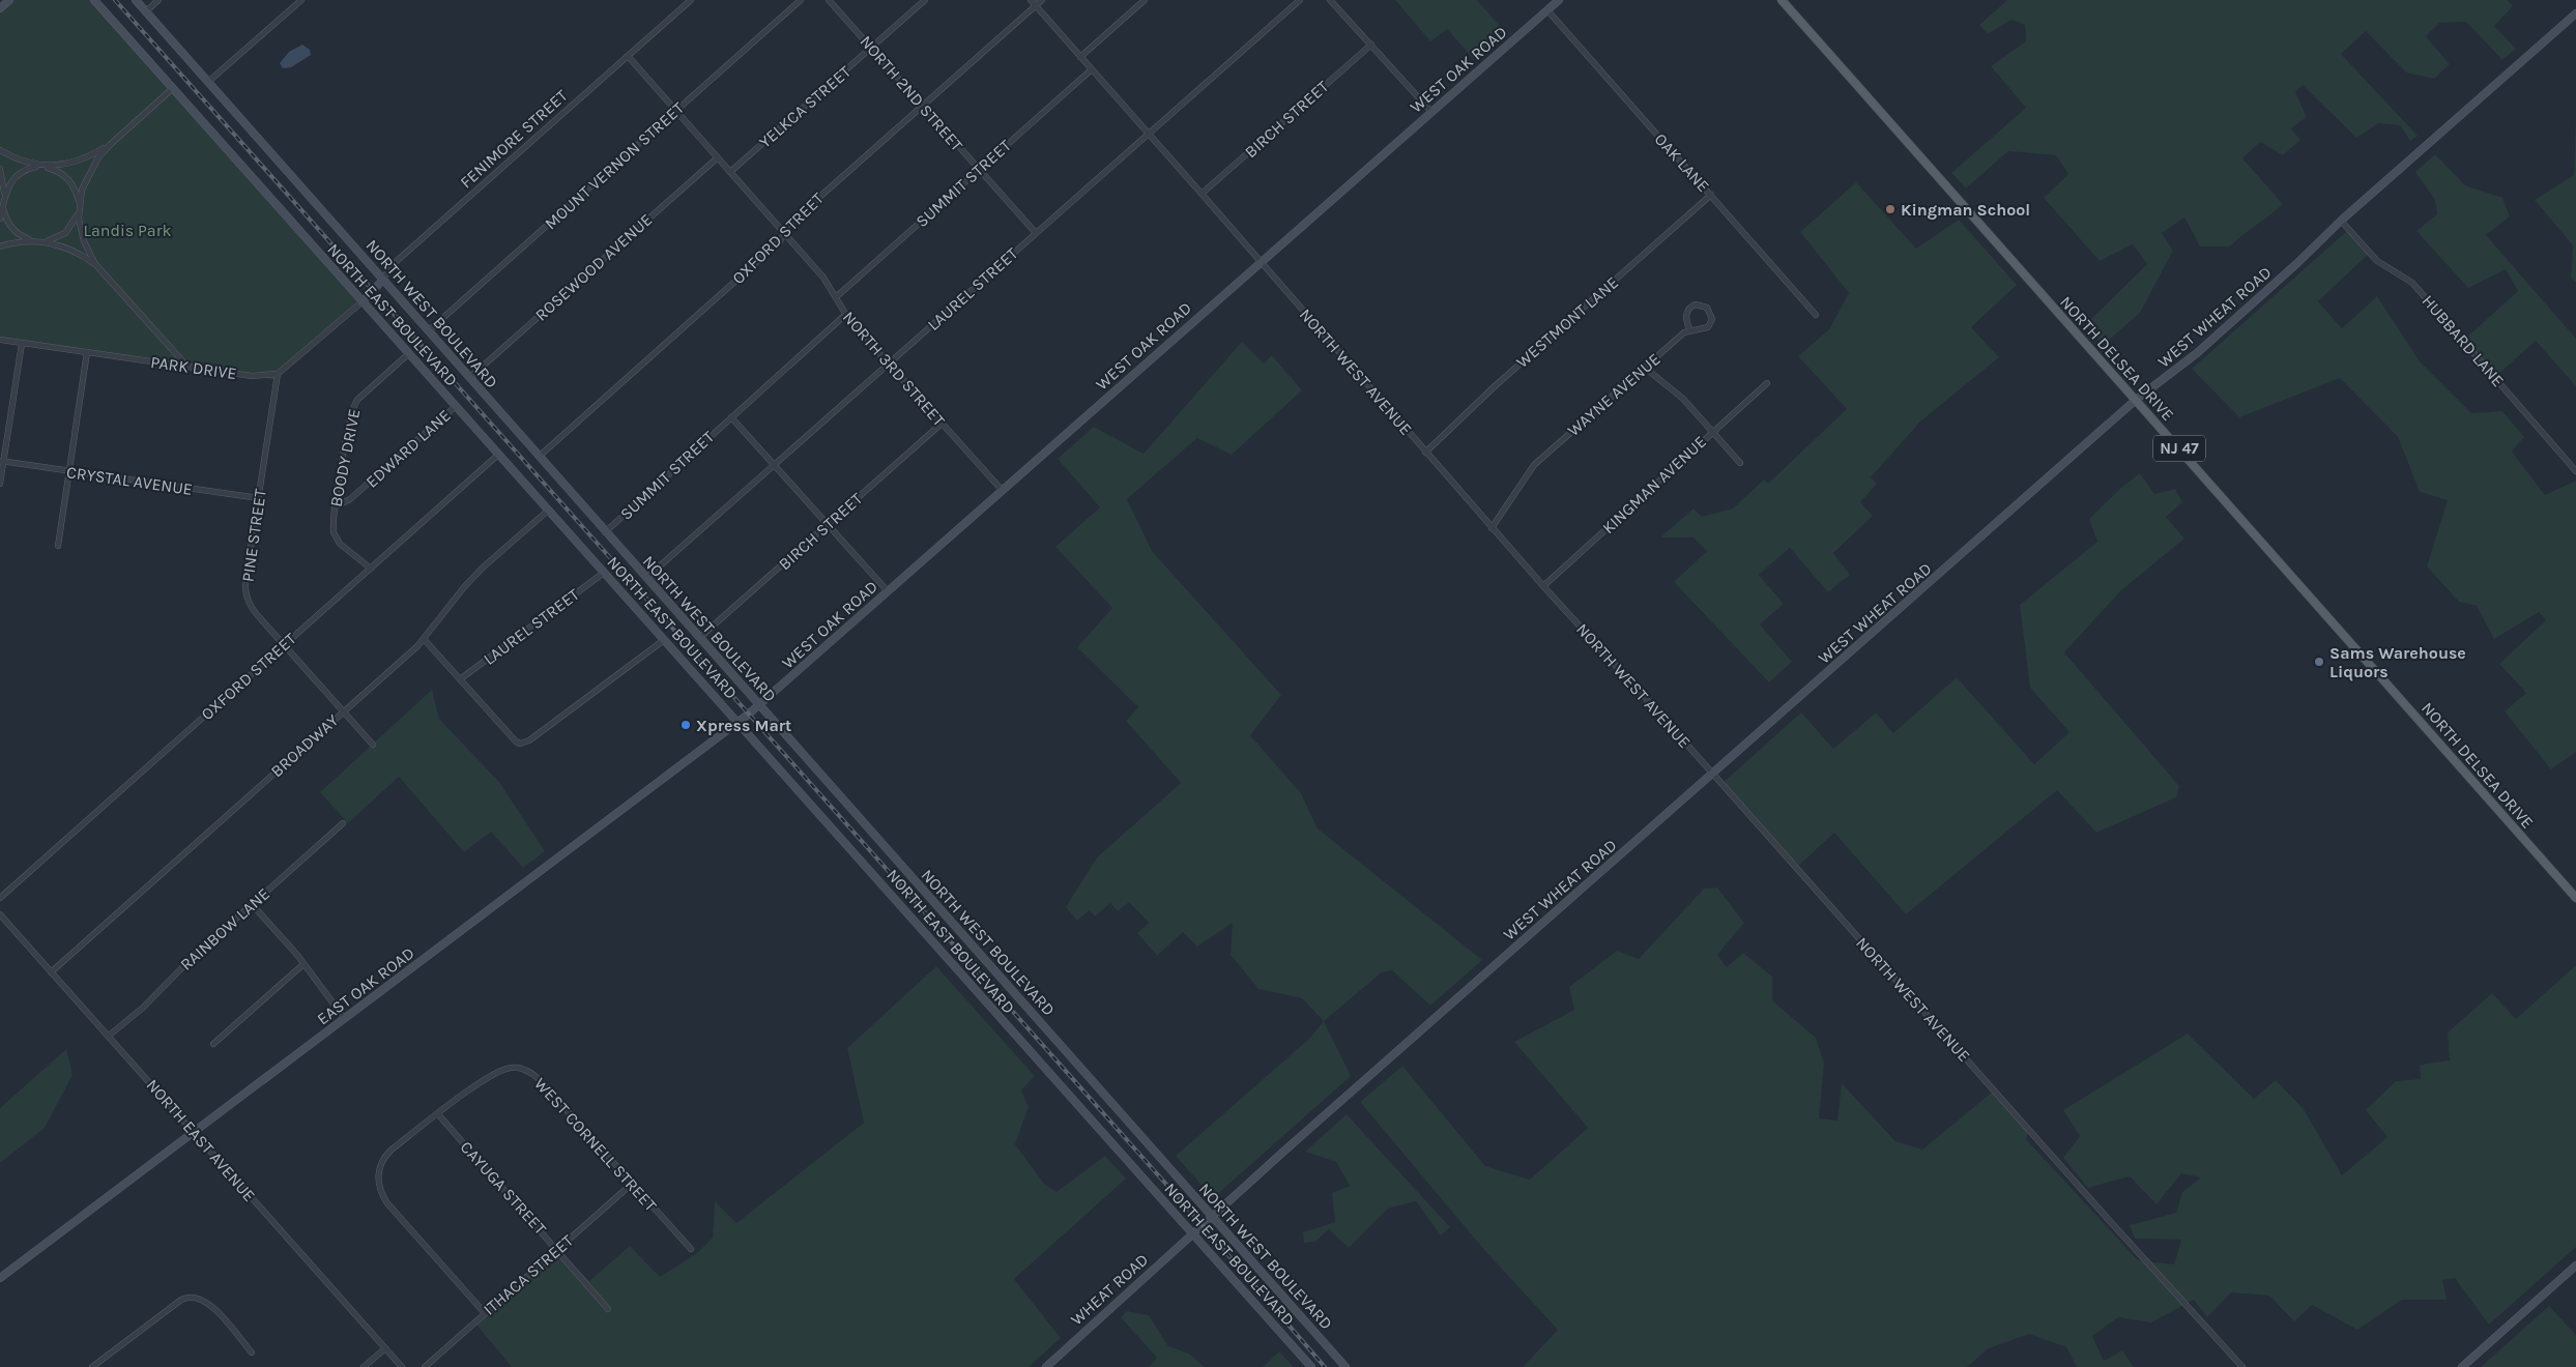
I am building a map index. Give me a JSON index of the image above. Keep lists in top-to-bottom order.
{
  "streets": {
    "main road": ["NORTH DELSEA DRIVE", "NJ 47"],
    "street": [
      "WEST OAK ROAD",
      "NORTH 2ND STREET",
      "YELKCA STREET",
      "BIRCH STREET",
      "FENIMORE STREET",
      "OAK LANE",
      "MOUNT VERNON STREET",
      "SUMMIT STREET",
      "OXFORD STREET",
      "ROSEWOOD AVENUE",
      "LAUREL STREET",
      "NORTH WEST BOULEVARD",
      "NORTH EAST BOULEVARD",
      "WEST WHEAT ROAD",
      "WESTMONT LANE",
      "HUBBARD LANE",
      "PARK DRIVE",
      "NORTH 3RD STREET",
      "NORTH WEST AVENUE",
      "WAYNE AVENUE",
      "EDWARD LANE",
      "BOODY DRIVE",
      "CRYSTAL AVENUE",
      "KINGMAN AVENUE",
      "PINE STREET",
      "BROADWAY",
      "RAINBOW LANE",
      "EAST OAK ROAD",
      "NORTH EAST AVENUE",
      "WEST CORNELL STREET",
      "CAYUGA STREET",
      "ITHACA STREET",
      "WHEAT ROAD"
    ]
  },
  "crossings": [
    ["WEST OAK ROAD", "OAK LANE"],
    ["WEST OAK ROAD", "NORTH WEST BOULEVARD"],
    ["WEST OAK ROAD", "NORTH 3RD STREET"],
    ["WEST OAK ROAD", "NORTH WEST AVENUE"],
    ["WEST OAK ROAD", "EAST OAK ROAD"],
    ["NORTH 2ND STREET", "YELKCA STREET"],
    ["NORTH 2ND STREET", "SUMMIT STREET"],
    ["NORTH 2ND STREET", "OXFORD STREET"],
    ["NORTH 2ND STREET", "LAUREL STREET"],
    ["YELKCA STREET", "NORTH 3RD STREET"],
    ["BIRCH STREET", "NORTH WEST BOULEVARD"],
    ["BIRCH STREET", "NORTH 3RD STREET"],
    ["BIRCH STREET", "NORTH WEST AVENUE"],
    ["FENIMORE STREET", "NORTH WEST BOULEVARD"],
    ["FENIMORE STREET", "NORTH EAST BOULEVARD"],
    ["FENIMORE STREET", "NORTH 3RD STREET"],
    ["OAK LANE", "WESTMONT LANE"],
    ["MOUNT VERNON STREET", "NORTH WEST BOULEVARD"],
    ["MOUNT VERNON STREET", "NORTH 3RD STREET"],
    ["SUMMIT STREET", "NORTH WEST BOULEVARD"],
    ["SUMMIT STREET", "NORTH 3RD STREET"],
    ["SUMMIT STREET", "NORTH WEST AVENUE"],
    ["OXFORD STREET", "NORTH WEST BOULEVARD"],
    ["OXFORD STREET", "NORTH EAST BOULEVARD"],
    ["OXFORD STREET", "NORTH 3RD STREET"],
    ["OXFORD STREET", "NORTH WEST AVENUE"],
    ["OXFORD STREET", "BOODY DRIVE"],
    ["OXFORD STREET", "PINE STREET"],
    ["ROSEWOOD AVENUE", "NORTH WEST BOULEVARD"],
    ["ROSEWOOD AVENUE", "NORTH 3RD STREET"],
    ["LAUREL STREET", "NORTH WEST BOULEVARD"],
    ["LAUREL STREET", "NORTH EAST BOULEVARD"],
    ["LAUREL STREET", "NORTH 3RD STREET"],
    ["LAUREL STREET", "NORTH WEST AVENUE"],
    ["NORTH WEST BOULEVARD", "WEST WHEAT ROAD"],
    ["NORTH EAST BOULEVARD", "WEST WHEAT ROAD"],
    ["NORTH EAST BOULEVARD", "EDWARD LANE"],
    ["NORTH EAST BOULEVARD", "BOODY DRIVE"],
    ["NORTH EAST BOULEVARD", "BROADWAY"],
    ["NORTH EAST BOULEVARD", "EAST OAK ROAD"],
    ["NORTH EAST BOULEVARD", "WHEAT ROAD"],
    ["WEST WHEAT ROAD", "HUBBARD LANE"],
    ["WEST WHEAT ROAD", "NORTH DELSEA DRIVE"],
    ["WEST WHEAT ROAD", "NORTH WEST AVENUE"],
    ["WEST WHEAT ROAD", "WHEAT ROAD"],
    ["WESTMONT LANE", "NORTH WEST AVENUE"],
    ["PARK DRIVE", "PINE STREET"],
    ["NORTH WEST AVENUE", "WAYNE AVENUE"],
    ["NORTH WEST AVENUE", "KINGMAN AVENUE"],
    ["EDWARD LANE", "BOODY DRIVE"],
    ["CRYSTAL AVENUE", "PINE STREET"],
    ["PINE STREET", "BROADWAY"],
    ["BROADWAY", "NORTH EAST AVENUE"],
    ["RAINBOW LANE", "NORTH EAST AVENUE"],
    ["EAST OAK ROAD", "NORTH EAST AVENUE"],
    ["WEST CORNELL STREET", "CAYUGA STREET"],
    ["WEST CORNELL STREET", "ITHACA STREET"],
    ["CAYUGA STREET", "ITHACA STREET"]
  ],
  "parks": ["Landis Park"],
  "places": ["Kingman School", "Sams Warehouse Liquors", "Xpress Mart"]
}
